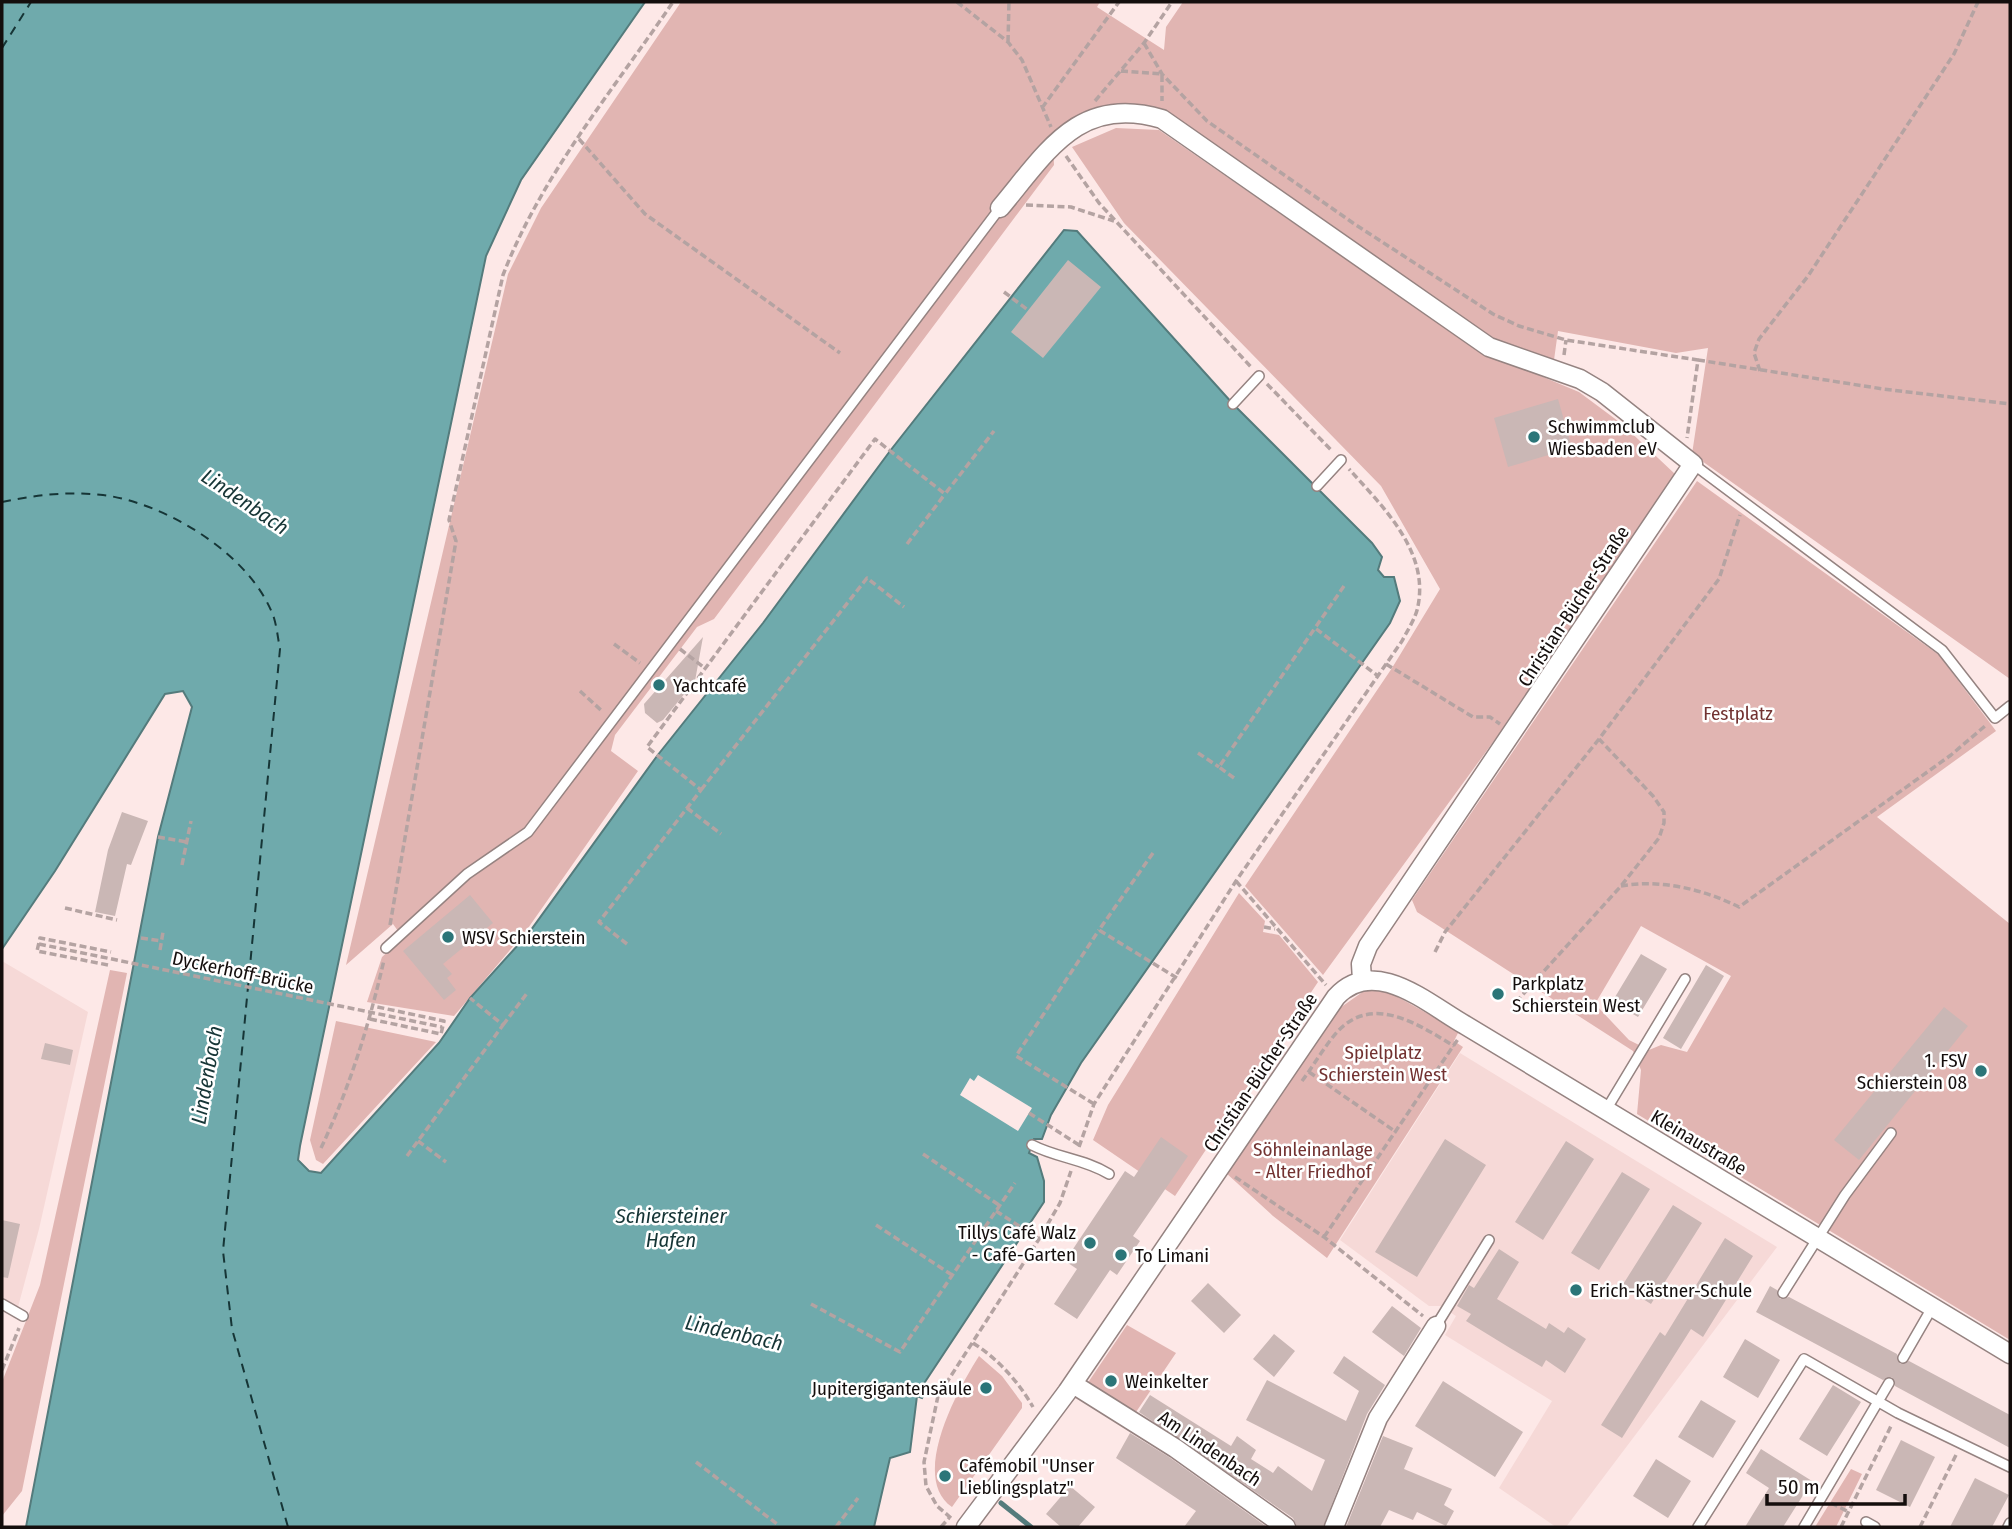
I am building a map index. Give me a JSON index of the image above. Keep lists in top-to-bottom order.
{
  "streets": {
    "street": ["Christian-Bücher-Straße", "Kleinaustraße", "Am Lindenbach"],
    "path": ["Dyckerhoff-Brücke"]
  },
  "crossings": [
    ["Christian-Bücher-Straße", "Kleinaustraße"],
    ["Christian-Bücher-Straße", "Am Lindenbach"]
  ],
  "water": ["Lindenbach", "Schiersteiner Hafen"],
  "parks": ["Festplatz", "Spielplatz Schierstein West", "Söhnleinanlage - Alter Friedhof"],
  "places": [
    "Schwimmclub Wiesbaden eV",
    "Yachtcafé",
    "WSV Schierstein",
    "Parkplatz Schierstein West",
    "1. FSV Schierstein 08",
    "Tillys Café Walz - Café-Garten",
    "To Limani",
    "Erich-Kästner-Schule",
    "Weinkelter",
    "Jupitergigantensäule",
    "Cafémobil \"Unser Lieblingsplatz\""
  ],
  "scale_bar": "50 m"
}
